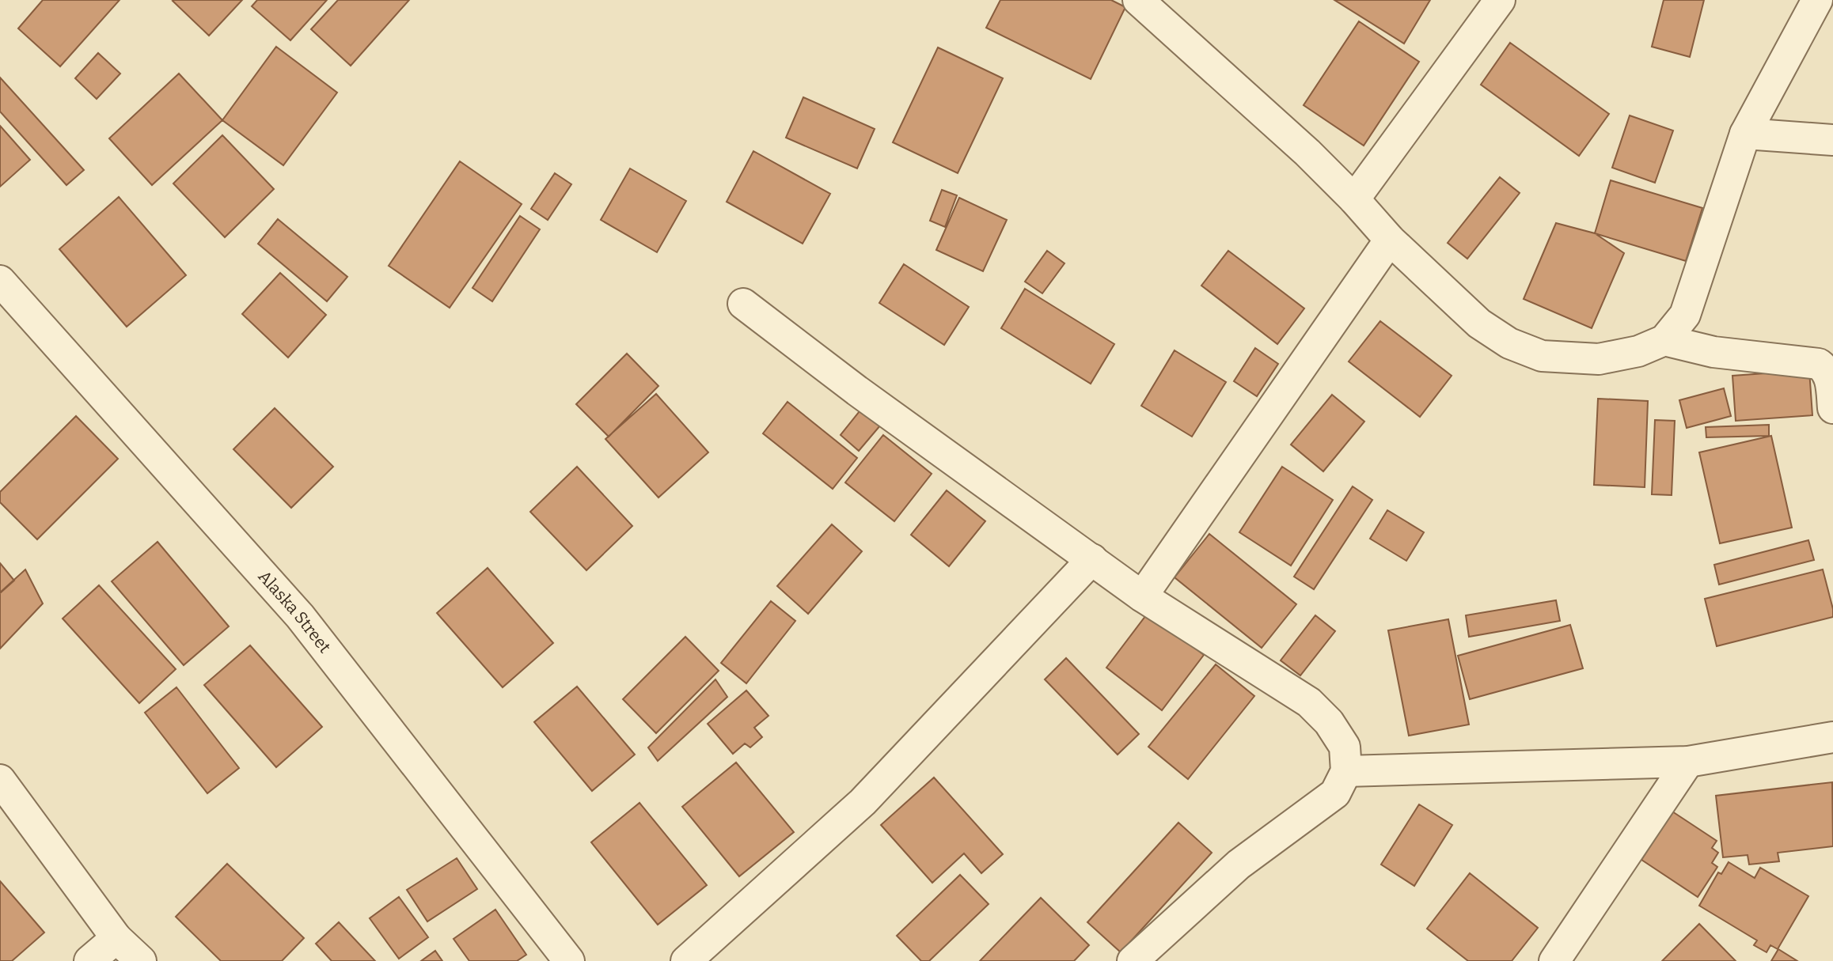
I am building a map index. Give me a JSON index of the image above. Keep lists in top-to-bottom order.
{
  "streets": {
    "street": ["Alaska Street"]
  }
}
